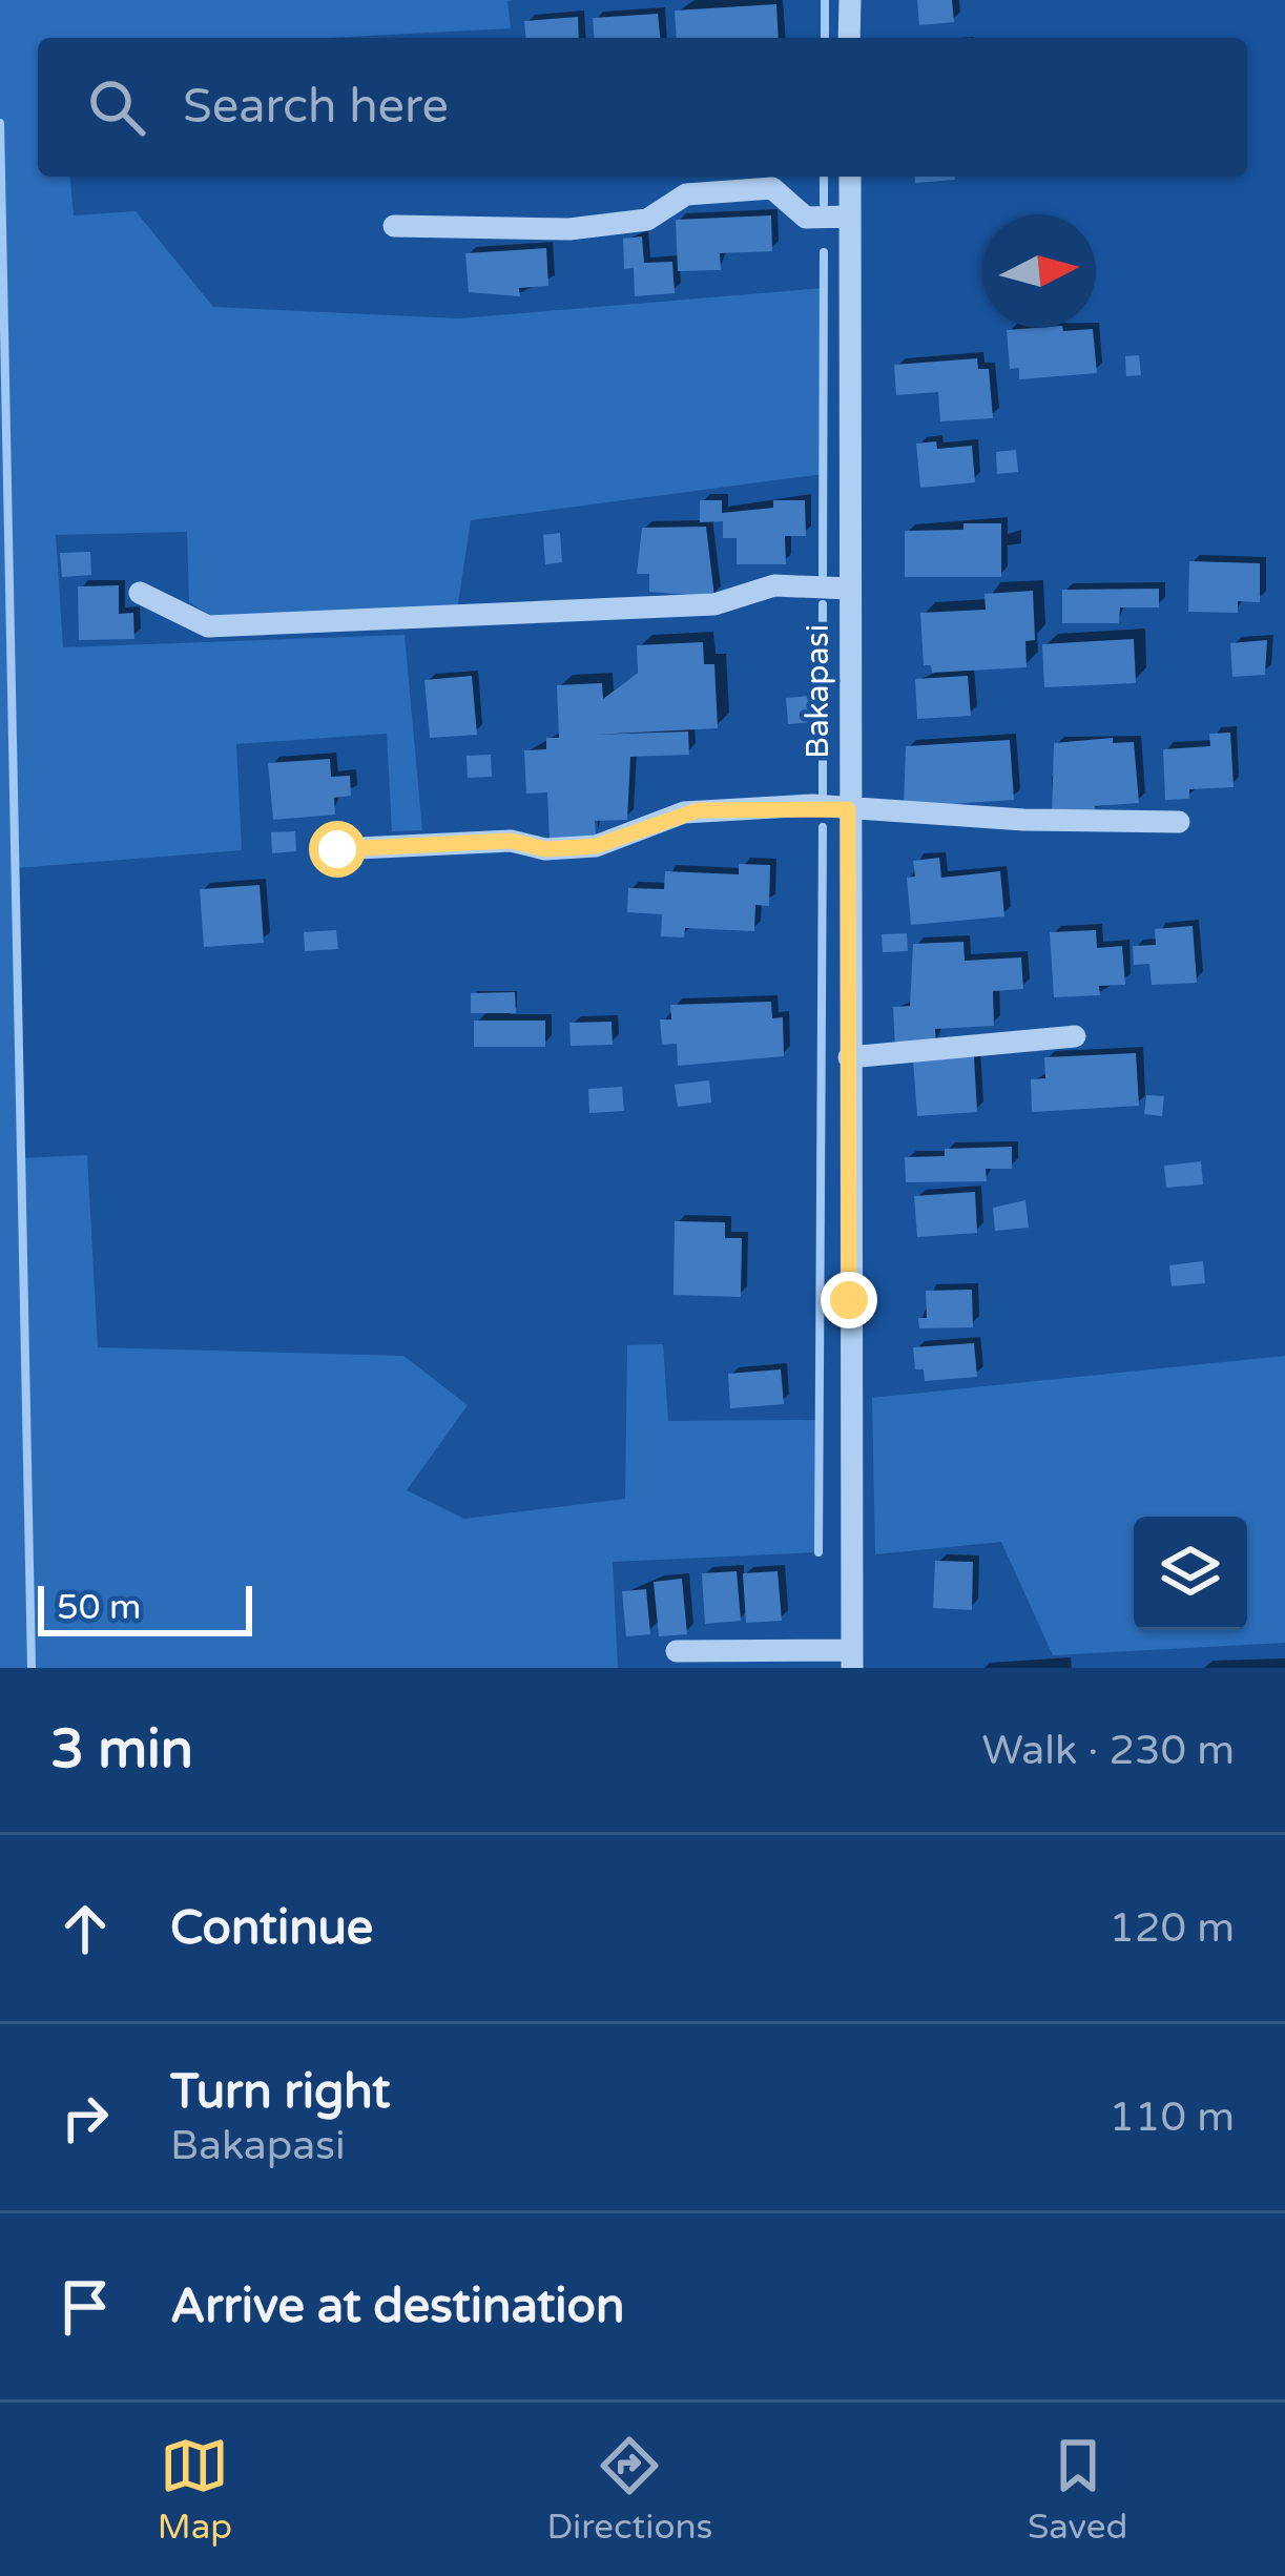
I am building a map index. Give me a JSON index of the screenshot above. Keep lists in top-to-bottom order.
{
  "streets": {
    "street": ["Bakapasi"]
  },
  "scale_bar": "50 m",
  "north": "right",
  "page": {
    "search": "Search here",
    "scale": "50 m",
    "heading": ["3 min", "Walk · 230 m"],
    "list": [
      ["Continue", "120 m"],
      ["Turn right", "Bakapasi", "110 m"],
      "Arrive at destination"
    ],
    "nav": ["Map", "Directions", "Saved"]
  }
}
